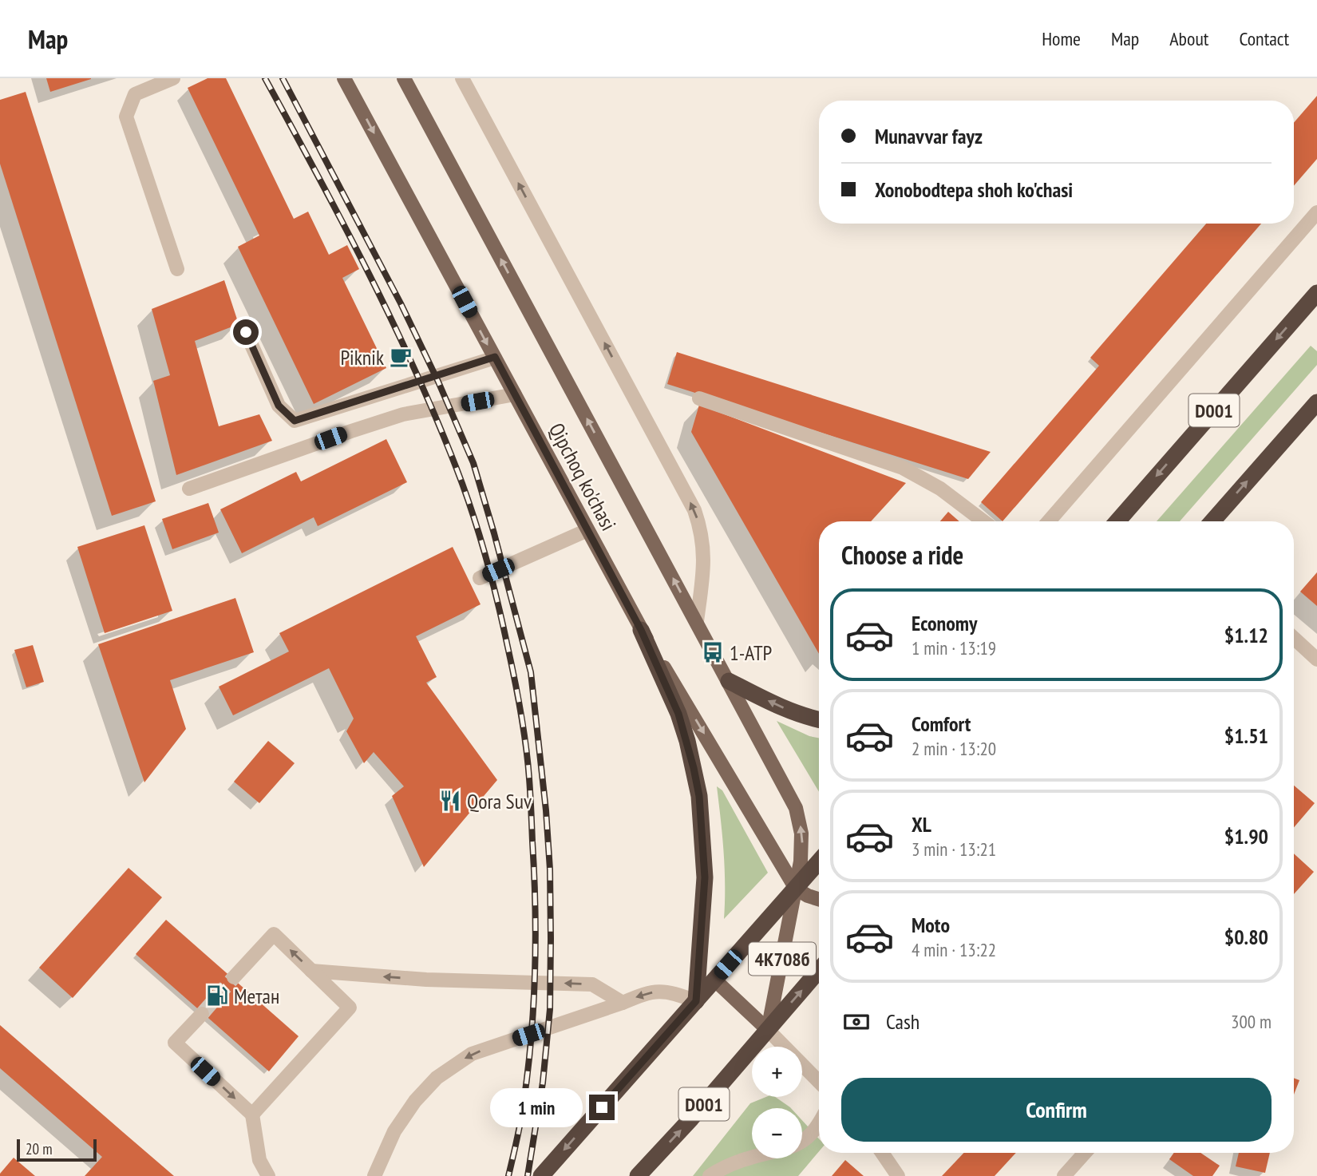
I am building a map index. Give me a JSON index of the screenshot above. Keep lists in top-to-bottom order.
{
  "streets": {
    "highway": ["D001"],
    "main road": ["Qipchoq ko'chasi", "4К708б"]
  },
  "crossings": [
    ["D001", "Qipchoq ko'chasi"]
  ],
  "places": {
    "cafe": ["Piknik"],
    "bus stop": ["1-ATP"],
    "restaurant": ["Qora Suv"],
    "fuel station": ["Метан"]
  },
  "scale_bar": "20 m",
  "page": {
    "header": "Map",
    "nav": [
      "Home",
      "Map",
      "About",
      "Contact"
    ],
    "banner": ["Munavvar fayz", "Xonobodtepa shoh ko'chasi"],
    "heading": "Choose a ride",
    "list": [
      {
        "name": "Economy",
        "note": "1 min · 13:19",
        "value": "$1.12"
      },
      {
        "name": "Comfort",
        "note": "2 min · 13:20",
        "value": "$1.51"
      },
      {
        "name": "XL",
        "note": "3 min · 13:21",
        "value": "$1.90"
      },
      {
        "name": "Moto",
        "note": "4 min · 13:22",
        "value": "$0.80"
      }
    ],
    "pay": ["Cash", "300 m"],
    "map_buttons": ["+", "−"],
    "buttons": "Confirm",
    "bubble": "1 min",
    "scale": "20 m"
  }
}
